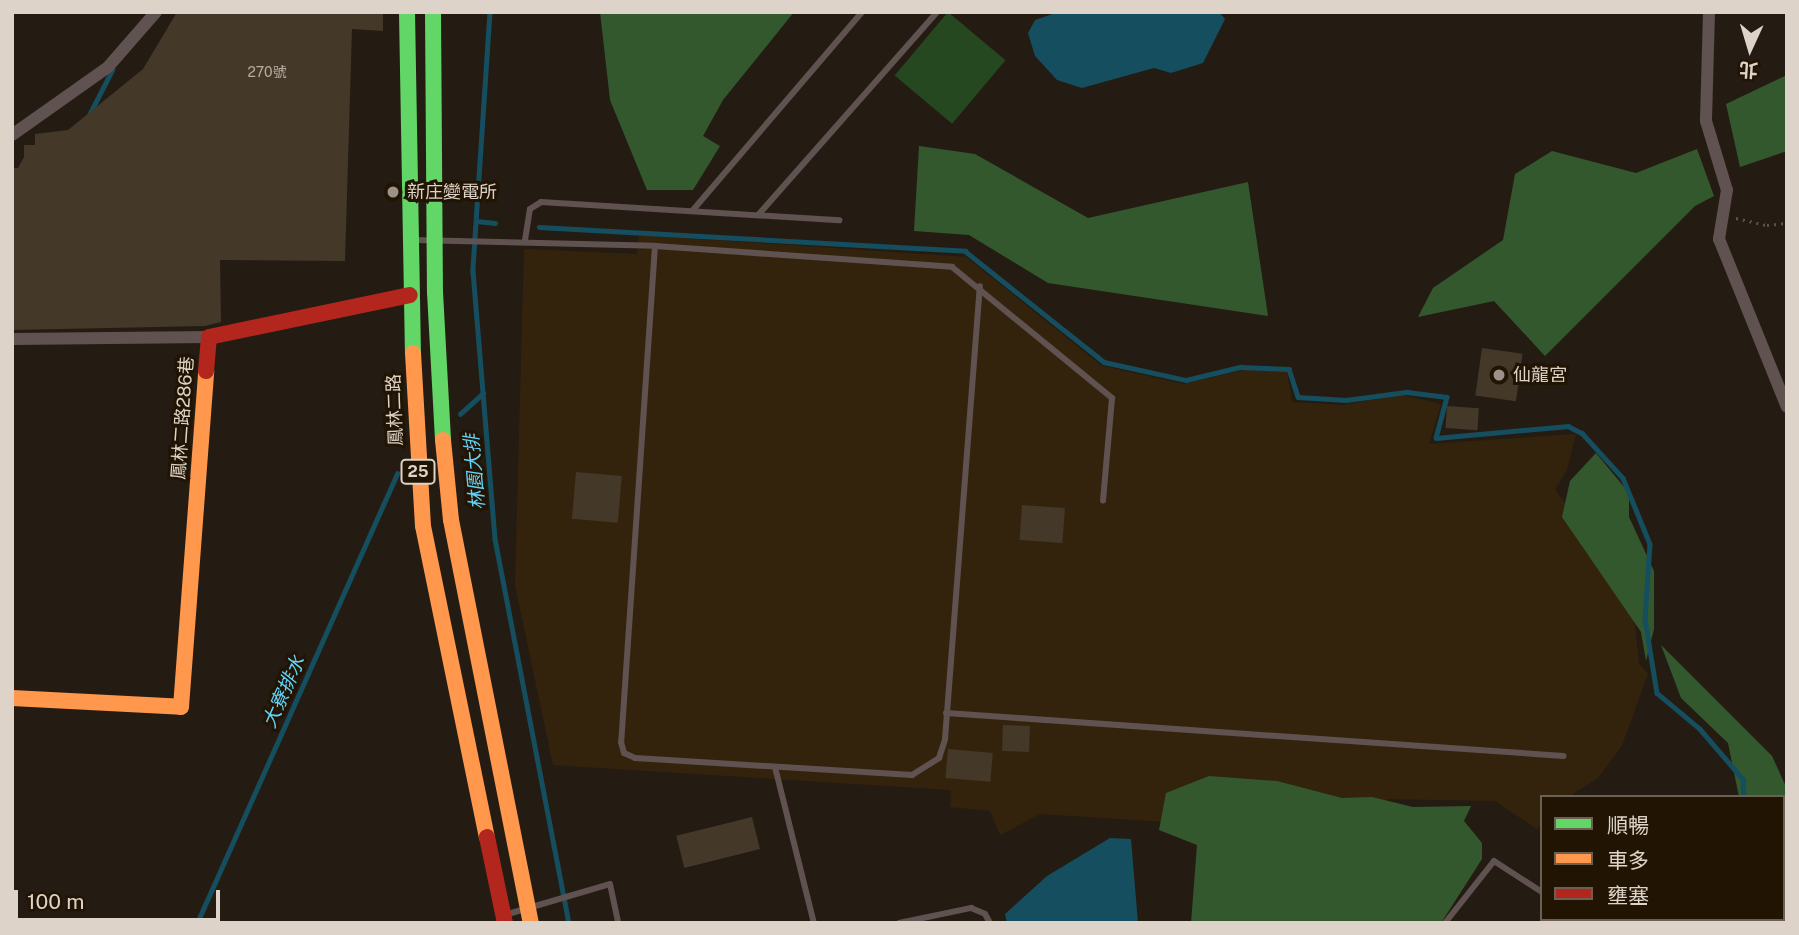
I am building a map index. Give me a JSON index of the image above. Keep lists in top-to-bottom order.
{
  "streets": {
    "main road": ["鳳林二路", "鳳林二路286巷", "25"]
  },
  "crossings": [
    ["鳳林二路", "鳳林二路286巷"]
  ],
  "water": ["林園大排", "大寮排水"],
  "places": ["新庄變電所", "仙龍宮"],
  "house_numbers": ["270號"],
  "legend": ["順暢", "車多", "壅塞"],
  "scale_bar": "100 m",
  "north": "bottom"
}
